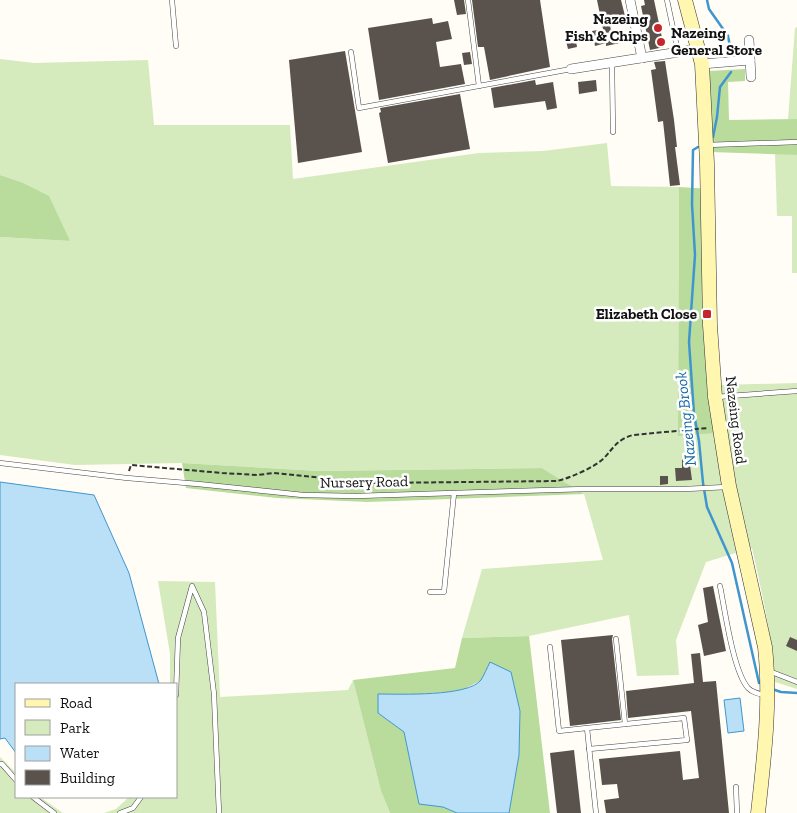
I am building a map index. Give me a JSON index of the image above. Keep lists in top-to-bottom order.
{
  "streets": {
    "main road": ["Nazeing Road"],
    "lane": ["Nursery Road"]
  },
  "crossings": [
    ["Nazeing Road", "Nursery Road"]
  ],
  "water": ["Nazeing Brook"],
  "places": {
    "other": ["Nazeing Fish & Chips", "Nazeing General Store"],
    "transit": ["Elizabeth Close"]
  },
  "legend": [
    "Road",
    "Park",
    "Water",
    "Building"
  ]
}
